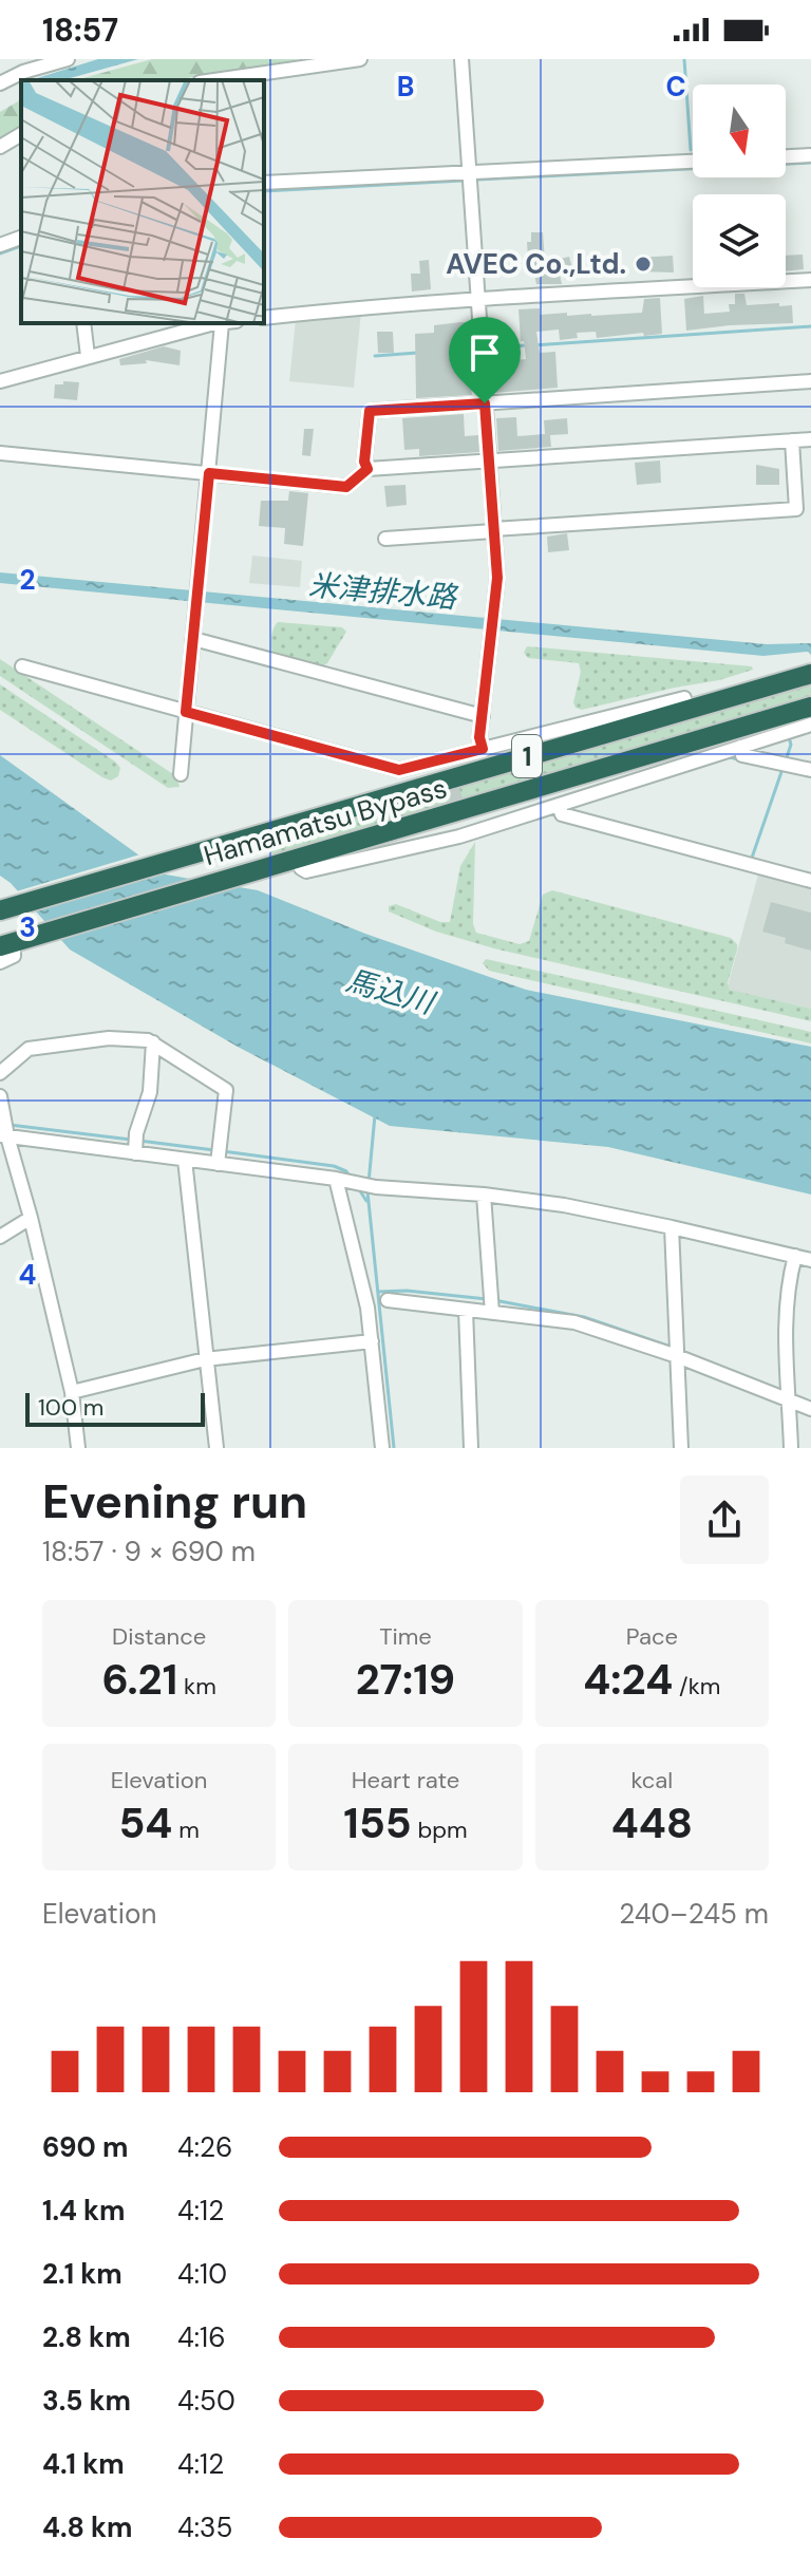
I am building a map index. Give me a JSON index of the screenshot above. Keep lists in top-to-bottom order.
{
  "streets": {
    "highway": ["1", "Hamamatsu Bypass"]
  },
  "water": ["米津排水路", "馬込川"],
  "places": ["AVEC Co.,Ltd."],
  "scale_bar": "100 m",
  "north": "bottom",
  "page": {
    "status": "18:57",
    "scale": "100 m",
    "heading": ["Evening run", "18:57 · 9 × 690 m"],
    "stats": [
      ["Distance", "6.21 km"],
      ["Time", "27:19"],
      ["Pace", "4:24 /km"],
      ["Elevation", "54 m"],
      ["Heart rate", "155 bpm"],
      ["kcal", "448"]
    ],
    "chart": ["Elevation", "240–245 m"],
    "list": [
      {
        "name": "690 m",
        "note": "4:26"
      },
      {
        "name": "1.4 km",
        "note": "4:12"
      },
      {
        "name": "2.1 km",
        "note": "4:10"
      },
      {
        "name": "2.8 km",
        "note": "4:16"
      },
      {
        "name": "3.5 km",
        "note": "4:50"
      },
      {
        "name": "4.1 km",
        "note": "4:12"
      },
      {
        "name": "4.8 km",
        "note": "4:35"
      }
    ]
  },
  "grid": {
    "columns": ["B", "C"],
    "rows": ["2", "3", "4"]
  }
}
